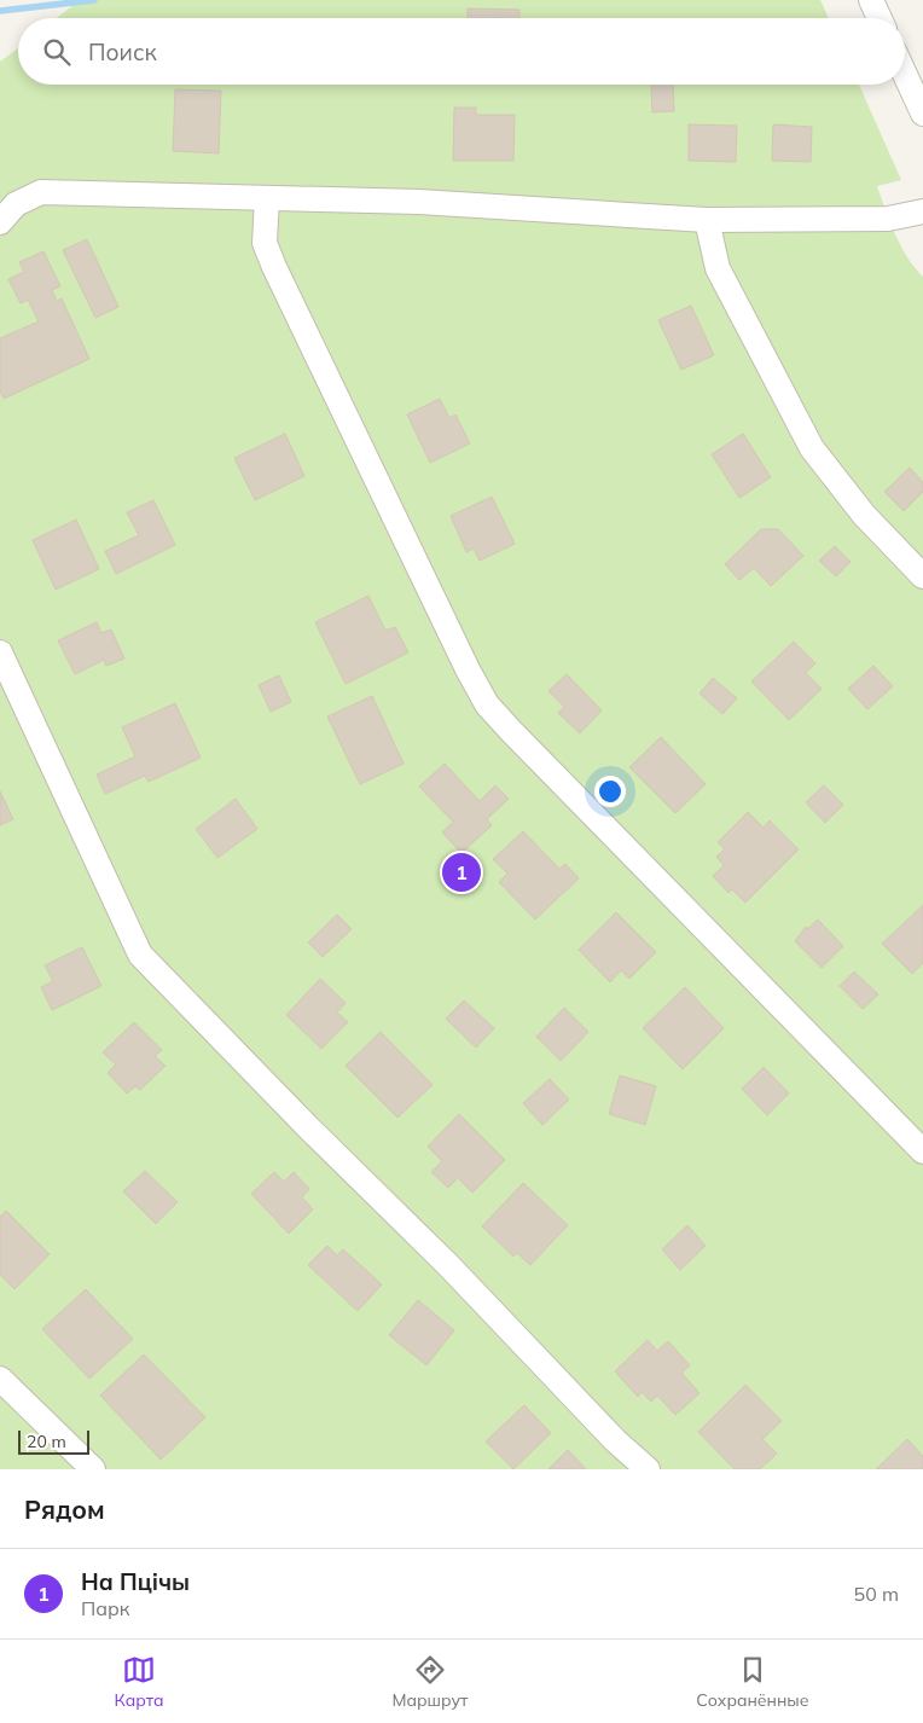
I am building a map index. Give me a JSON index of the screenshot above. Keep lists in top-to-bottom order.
{
  "scale_bar": "20 m",
  "page": {
    "search": "Поиск",
    "pins": "1",
    "scale": "20 m",
    "heading": "Рядом",
    "list": [
      {
        "mark": "1",
        "name": "На Пцічы",
        "note": "Парк",
        "value": "50 m"
      }
    ],
    "nav": ["Карта", "Маршрут", "Сохранённые"]
  }
}
